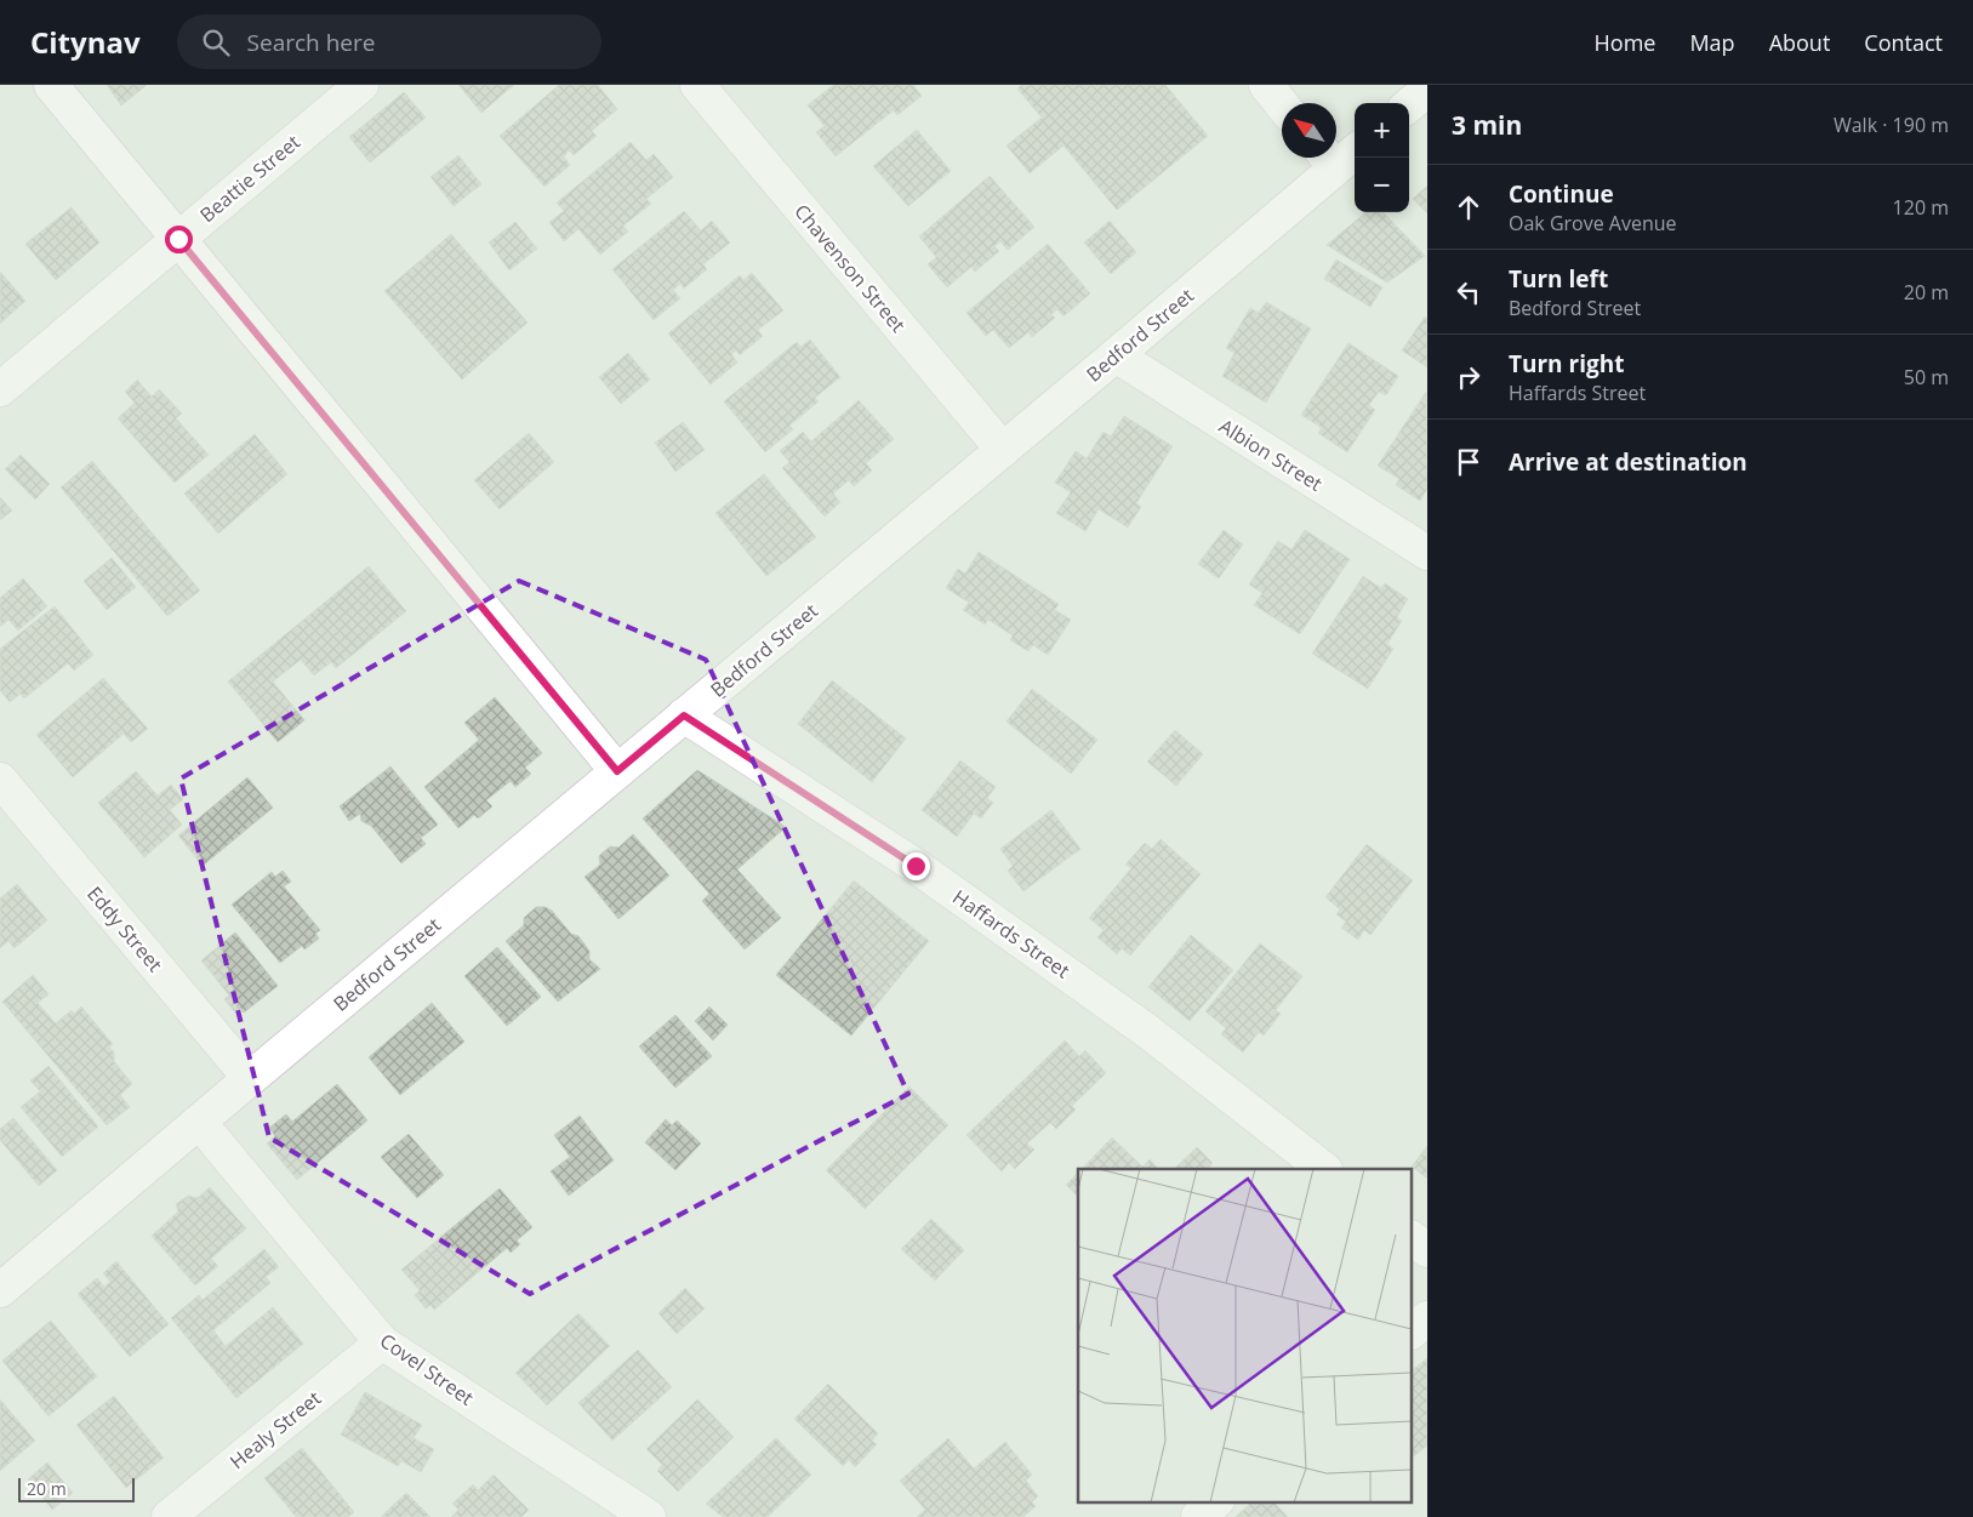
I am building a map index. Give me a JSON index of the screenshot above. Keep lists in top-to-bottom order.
{
  "streets": {
    "street": [
      "Beattie Street",
      "Chavenson Street",
      "Bedford Street",
      "Albion Street",
      "Eddy Street",
      "Haffards Street",
      "Covel Street",
      "Healy Street"
    ]
  },
  "crossings": [
    ["Chavenson Street", "Bedford Street"],
    ["Bedford Street", "Albion Street"],
    ["Bedford Street", "Eddy Street"],
    ["Bedford Street", "Haffards Street"],
    ["Bedford Street", "Covel Street"],
    ["Covel Street", "Healy Street"]
  ],
  "scale_bar": "20 m",
  "north": "top left",
  "page": {
    "header": "Citynav",
    "search": "Search here",
    "nav": [
      "Home",
      "Map",
      "About",
      "Contact"
    ],
    "heading": ["3 min", "Walk · 190 m"],
    "map_buttons": ["+", "−"],
    "list": [
      ["Continue", "Oak Grove Avenue", "120 m"],
      ["Turn left", "Bedford Street", "20 m"],
      ["Turn right", "Haffards Street", "50 m"],
      "Arrive at destination"
    ],
    "scale": "20 m"
  }
}
